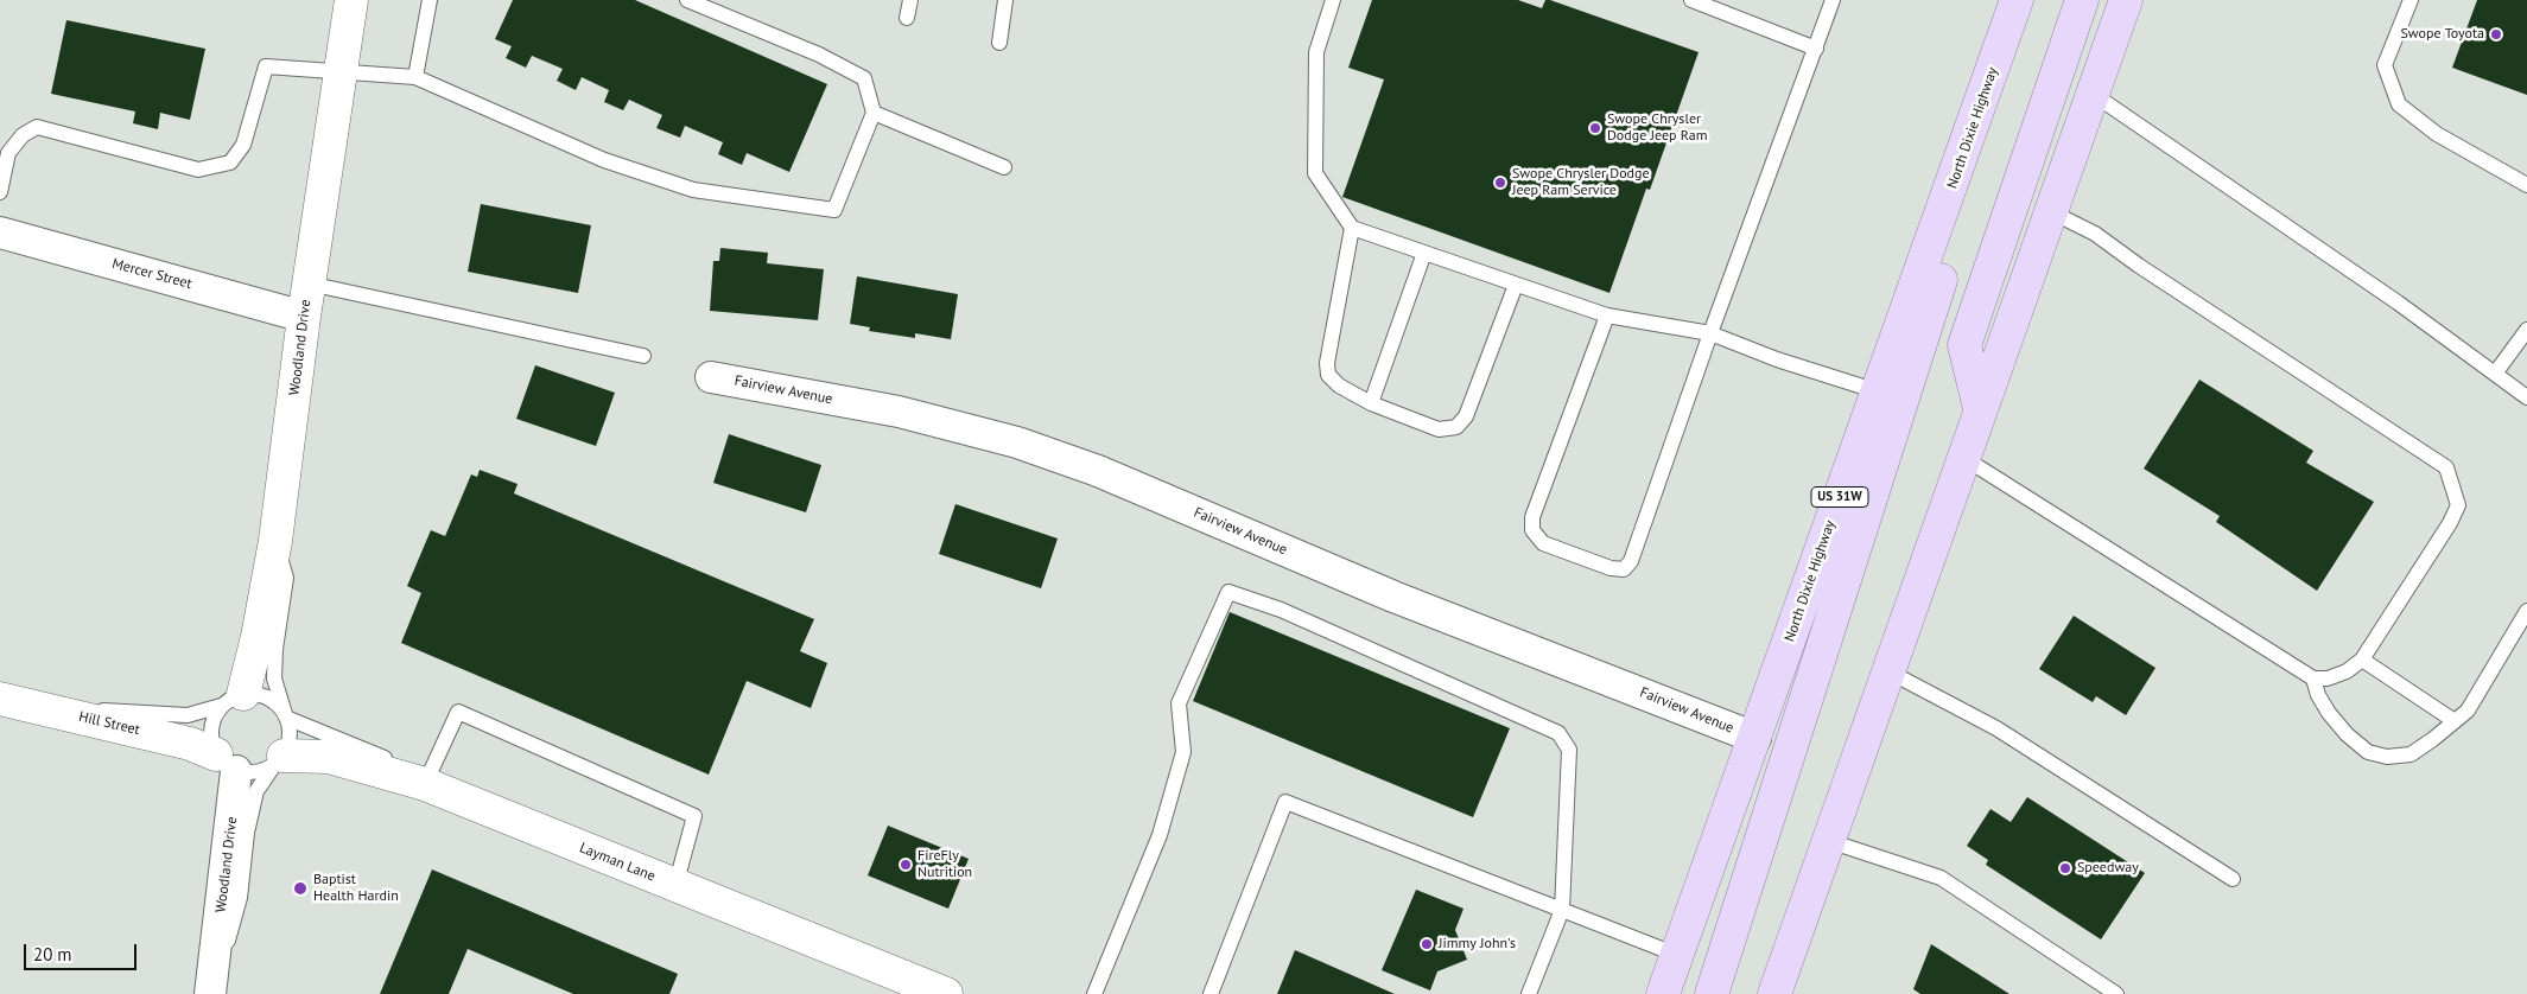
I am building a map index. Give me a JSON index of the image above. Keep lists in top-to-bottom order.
{
  "streets": {
    "main road": ["North Dixie Highway", "US 31W"],
    "street": [
      "Mercer Street",
      "Woodland Drive",
      "Fairview Avenue",
      "Hill Street",
      "Layman Lane"
    ]
  },
  "crossings": [
    ["North Dixie Highway", "Fairview Avenue"],
    ["Mercer Street", "Woodland Drive"],
    ["Woodland Drive", "Hill Street"],
    ["Woodland Drive", "Layman Lane"],
    ["Hill Street", "Layman Lane"]
  ],
  "places": [
    "Swope Toyota",
    "Swope Chrysler Dodge Jeep Ram",
    "Swope Chrysler Dodge Jeep Ram Service",
    "FireFly Nutrition",
    "Speedway",
    "Baptist Health Hardin",
    "Jimmy John's"
  ],
  "scale_bar": "20 m"
}
